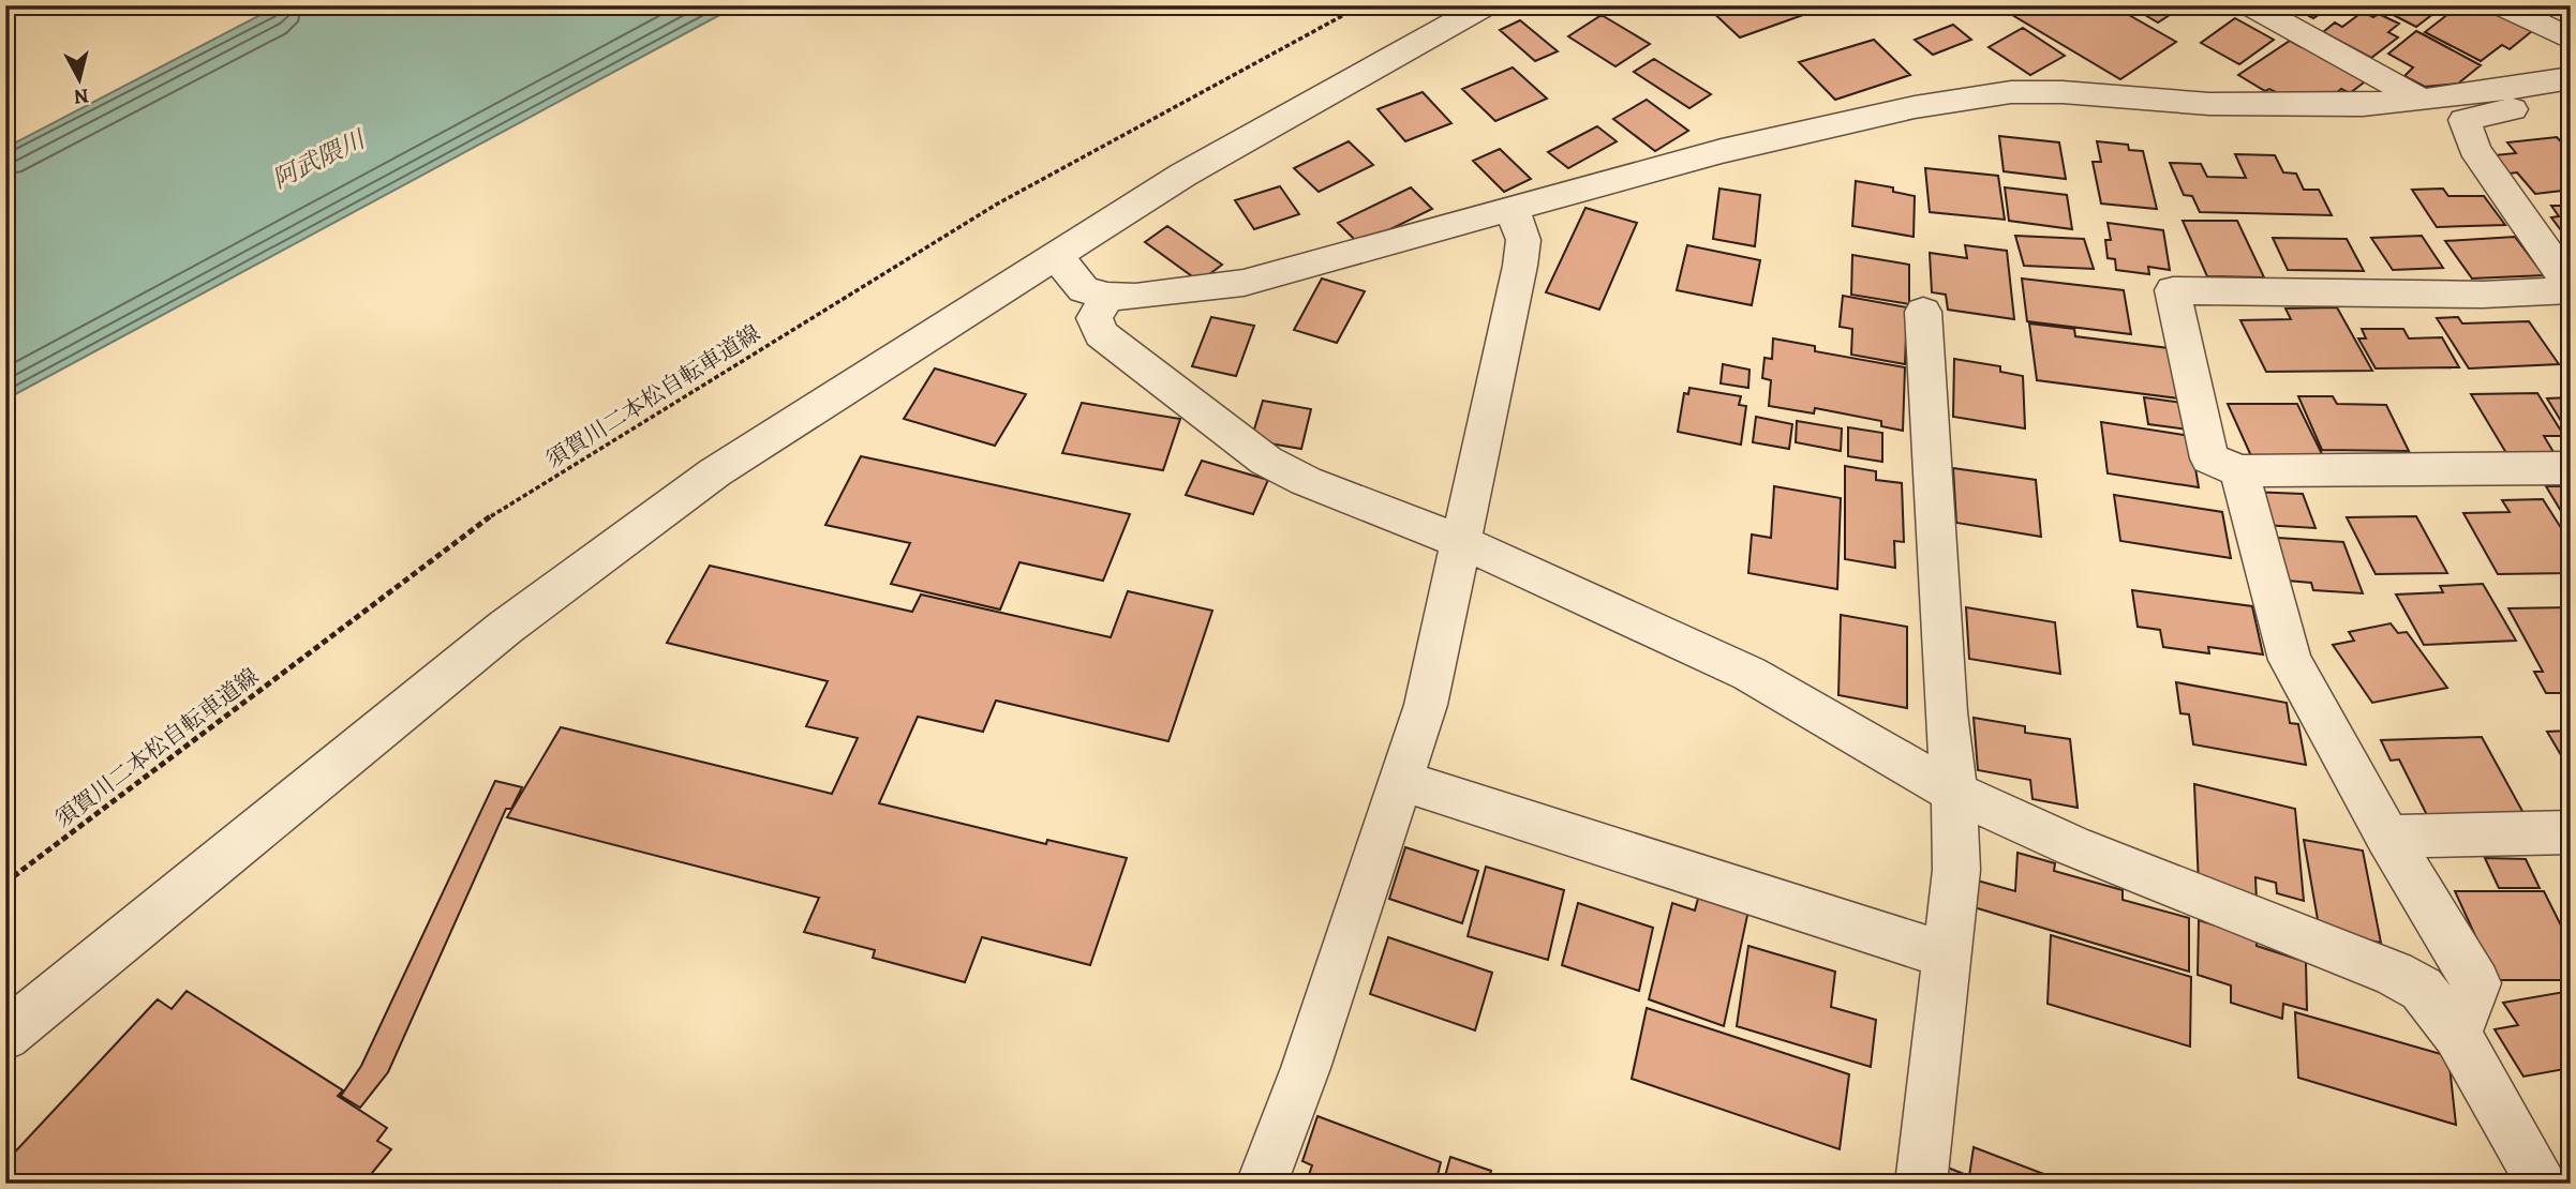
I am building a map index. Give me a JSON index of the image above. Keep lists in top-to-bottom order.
{
  "streets": {
    "path": ["須賀川二本松自転車道線"]
  },
  "water": ["阿武隈川"],
  "north": "bottom"
}
